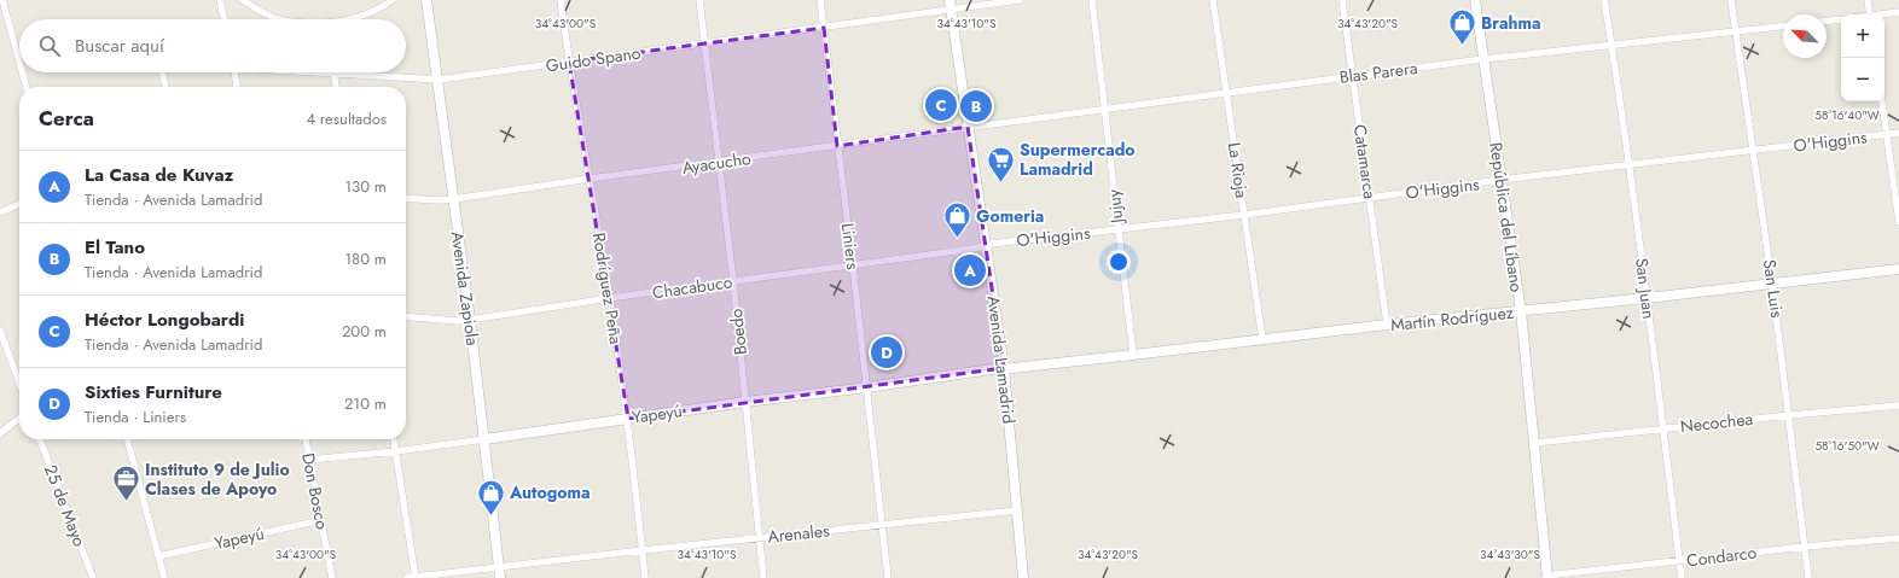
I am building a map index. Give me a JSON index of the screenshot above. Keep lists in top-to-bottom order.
{
  "streets": {
    "street": [
      "Guido Spano",
      "Blas Parera",
      "O'Higgins",
      "Catamarca",
      "Ayacucho",
      "La Rioja",
      "Jujuy",
      "República del Líbano",
      "Liniers",
      "Chacabuco",
      "Avenida Zapiola",
      "Rodríguez Peña",
      "San Juan",
      "San Luis",
      "Martín Rodríguez",
      "Boedo",
      "Avenida Lamadrid",
      "Yapeyú",
      "Necochea",
      "Don Bosco",
      "25 de Mayo",
      "Arenales",
      "Condarco"
    ]
  },
  "crossings": [
    ["Guido Spano", "Liniers"],
    ["Guido Spano", "Avenida Zapiola"],
    ["Guido Spano", "Rodríguez Peña"],
    ["Guido Spano", "Boedo"],
    ["Guido Spano", "Avenida Lamadrid"],
    ["Blas Parera", "Catamarca"],
    ["Blas Parera", "Ayacucho"],
    ["Blas Parera", "La Rioja"],
    ["Blas Parera", "Jujuy"],
    ["Blas Parera", "República del Líbano"],
    ["Blas Parera", "San Juan"],
    ["Blas Parera", "San Luis"],
    ["Blas Parera", "Avenida Lamadrid"],
    ["O'Higgins", "Catamarca"],
    ["O'Higgins", "La Rioja"],
    ["O'Higgins", "Jujuy"],
    ["O'Higgins", "República del Líbano"],
    ["O'Higgins", "Chacabuco"],
    ["O'Higgins", "San Juan"],
    ["O'Higgins", "San Luis"],
    ["O'Higgins", "Avenida Lamadrid"],
    ["Catamarca", "Martín Rodríguez"],
    ["Ayacucho", "Liniers"],
    ["Ayacucho", "Avenida Zapiola"],
    ["Ayacucho", "Rodríguez Peña"],
    ["Ayacucho", "Boedo"],
    ["Ayacucho", "Avenida Lamadrid"],
    ["La Rioja", "Martín Rodríguez"],
    ["Jujuy", "Martín Rodríguez"],
    ["República del Líbano", "Martín Rodríguez"],
    ["República del Líbano", "Necochea"],
    ["República del Líbano", "Condarco"],
    ["Liniers", "Chacabuco"],
    ["Liniers", "Yapeyú"],
    ["Liniers", "Arenales"],
    ["Chacabuco", "Avenida Zapiola"],
    ["Chacabuco", "Rodríguez Peña"],
    ["Chacabuco", "Boedo"],
    ["Chacabuco", "Avenida Lamadrid"],
    ["Avenida Zapiola", "Yapeyú"],
    ["Avenida Zapiola", "Arenales"],
    ["Rodríguez Peña", "Yapeyú"],
    ["Rodríguez Peña", "Arenales"],
    ["San Juan", "Martín Rodríguez"],
    ["San Juan", "Necochea"],
    ["San Juan", "Condarco"],
    ["San Luis", "Martín Rodríguez"],
    ["San Luis", "Necochea"],
    ["San Luis", "Condarco"],
    ["Martín Rodríguez", "Avenida Lamadrid"],
    ["Martín Rodríguez", "Yapeyú"],
    ["Boedo", "Yapeyú"],
    ["Boedo", "Arenales"],
    ["Avenida Lamadrid", "Yapeyú"],
    ["Avenida Lamadrid", "Arenales"],
    ["Yapeyú", "Don Bosco"]
  ],
  "places": {
    "shop": ["Brahma", "Gomeria", "Autogoma"],
    "supermarket": ["Supermercado Lamadrid"],
    "office": ["Instituto 9 de Julio Clases de Apoyo"]
  },
  "north": "top left",
  "page": {
    "map_buttons": ["+", "−"],
    "search": "Buscar aquí",
    "pins": [
      "C",
      "B",
      "A",
      "D"
    ],
    "heading": ["Cerca", "4 resultados"],
    "list": [
      {
        "mark": "A",
        "name": "La Casa de Kuvaz",
        "note": "Tienda · Avenida Lamadrid",
        "value": "130 m"
      },
      {
        "mark": "B",
        "name": "El Tano",
        "note": "Tienda · Avenida Lamadrid",
        "value": "180 m"
      },
      {
        "mark": "C",
        "name": "Héctor Longobardi",
        "note": "Tienda · Avenida Lamadrid",
        "value": "200 m"
      },
      {
        "mark": "D",
        "name": "Sixties Furniture",
        "note": "Tienda · Liniers",
        "value": "210 m"
      }
    ]
  },
  "coordinates": [
    "34°43'00\"S",
    "34°43'10\"S",
    "34°43'20\"S",
    "58°16'40\"W",
    "58°16'50\"W",
    "34°43'30\"S"
  ]
}
